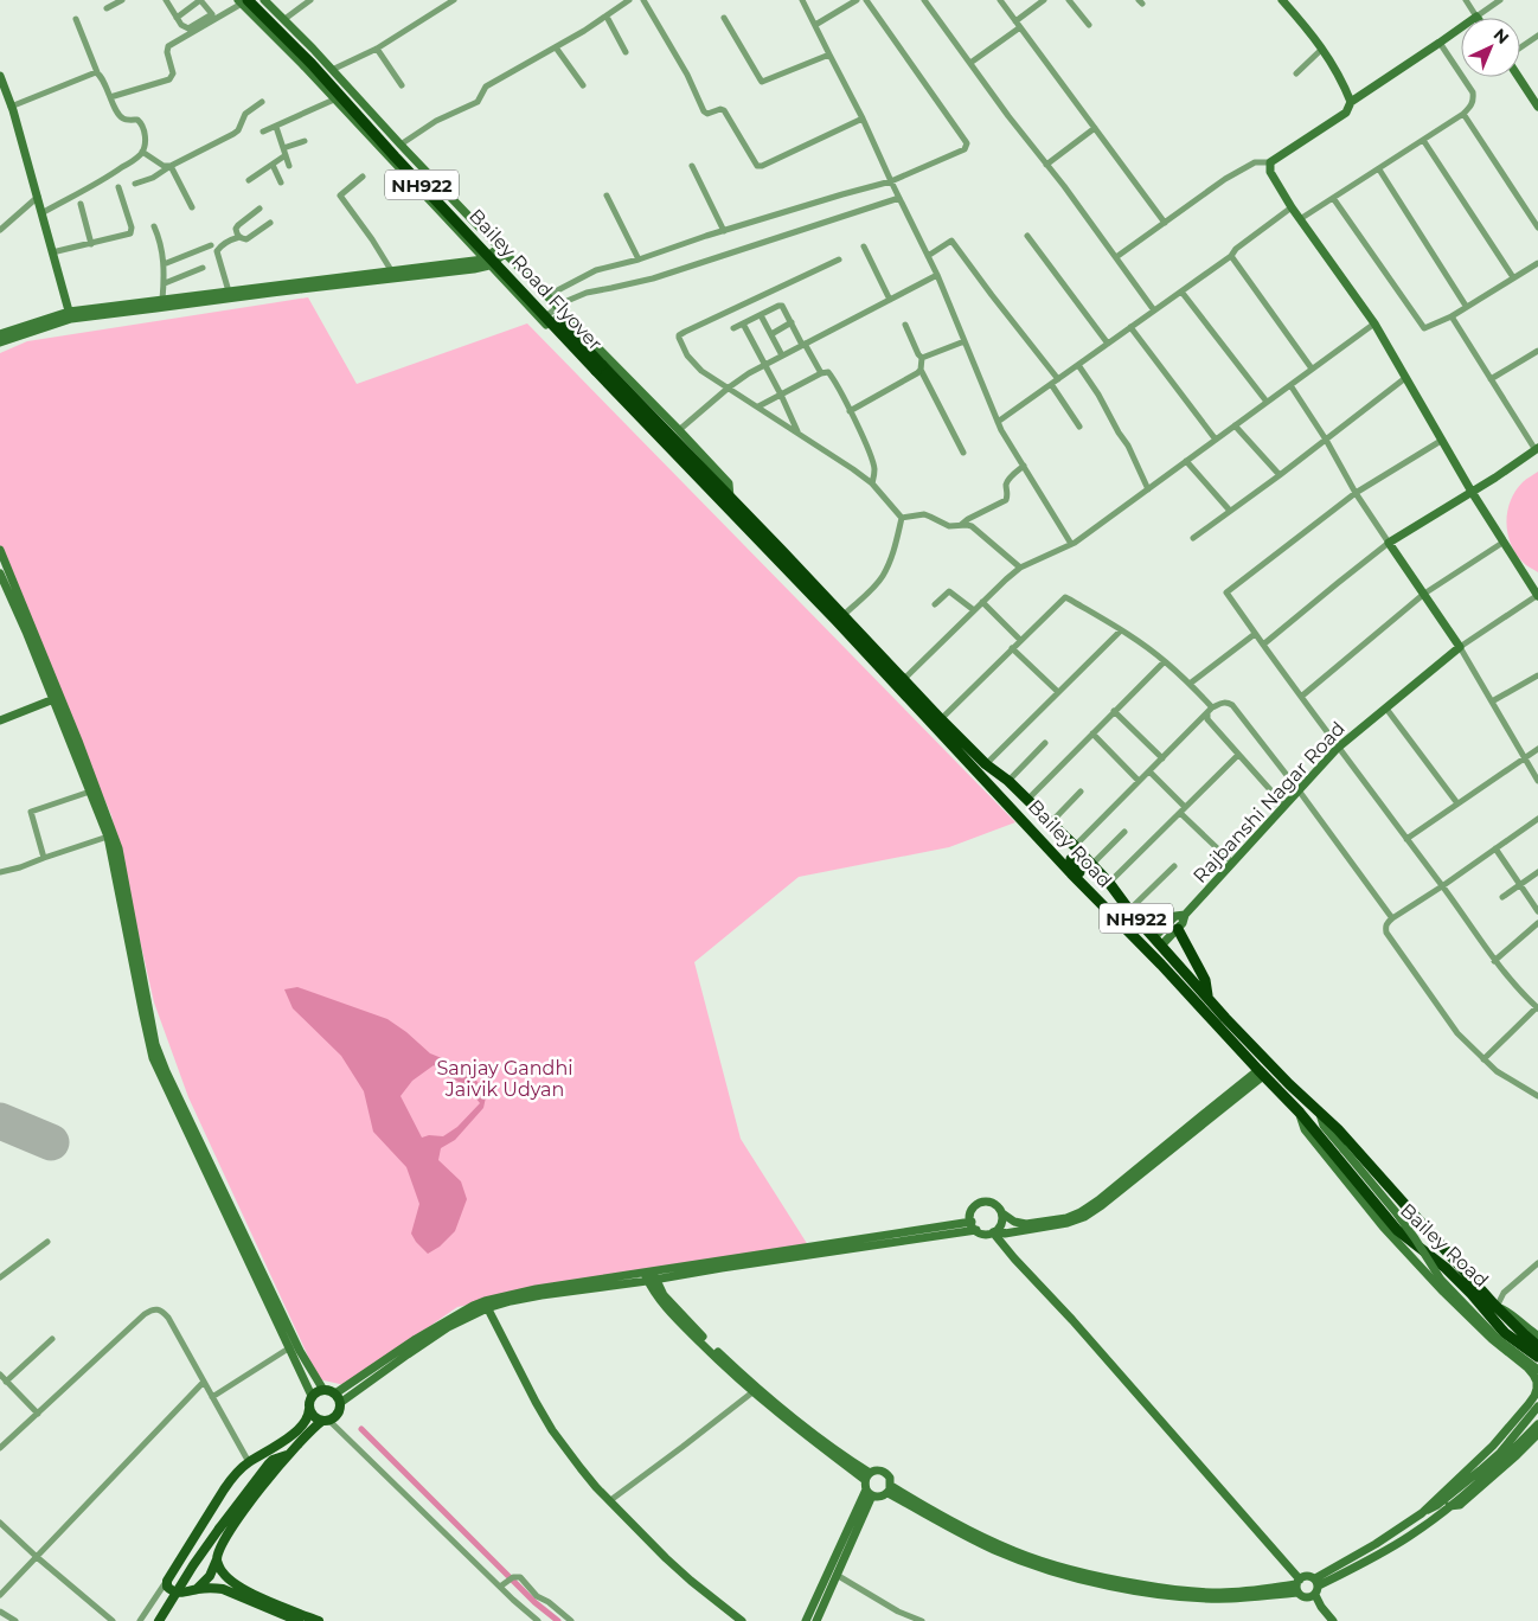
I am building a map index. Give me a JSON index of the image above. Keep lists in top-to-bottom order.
{
  "streets": {
    "highway": ["NH922", "Bailey Road Flyover", "Bailey Road"],
    "street": ["Rajbanshi Nagar Road"]
  },
  "crossings": [
    ["Bailey Road Flyover", "Bailey Road"],
    ["Rajbanshi Nagar Road", "Bailey Road"]
  ],
  "parks": ["Sanjay Gandhi Jaivik Udyan"],
  "north": "top right"
}
